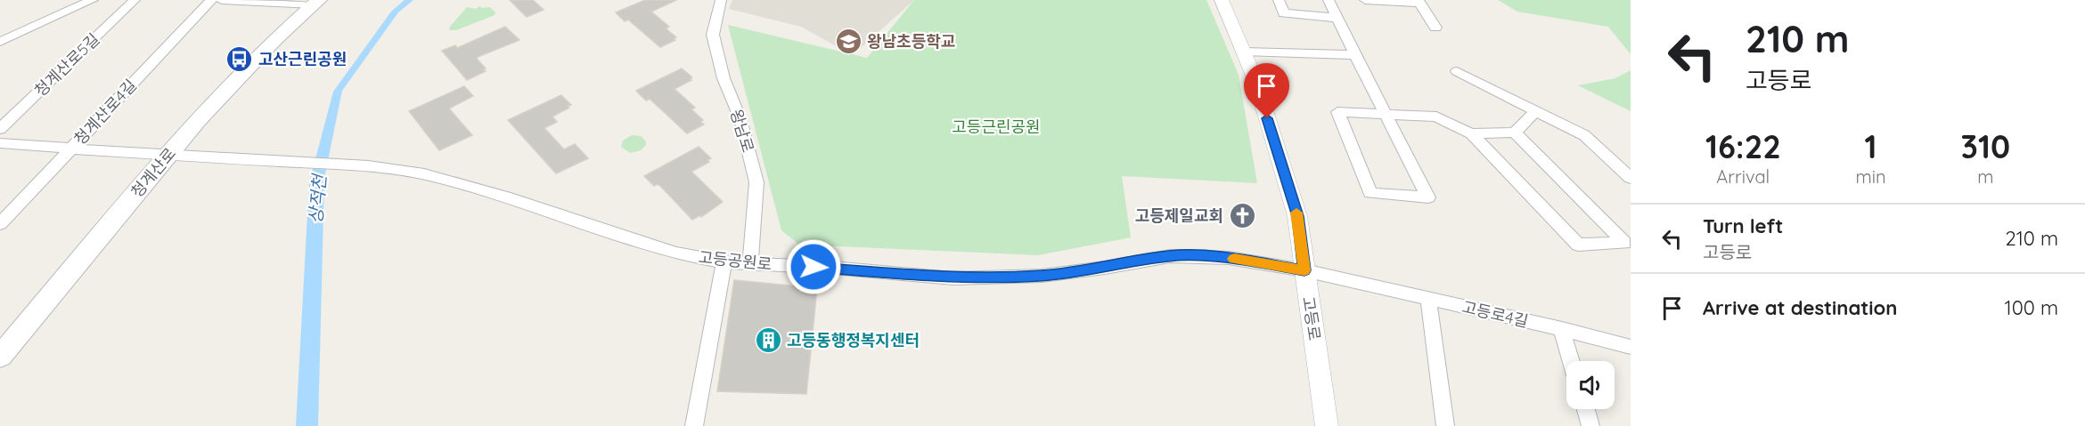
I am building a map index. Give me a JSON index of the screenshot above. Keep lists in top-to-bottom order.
{
  "streets": {
    "main road": ["청계산로"],
    "street": [
      "청계산로5길",
      "청계산로4길",
      "왕남로",
      "고등공원로",
      "고등로4길",
      "고등로"
    ]
  },
  "crossings": [
    ["왕남로", "고등공원로"],
    ["청계산로", "고등공원로"],
    ["고등공원로", "고등로4길"],
    ["고등공원로", "고등로"],
    ["고등로4길", "고등로"]
  ],
  "water": ["상적천"],
  "parks": ["고등근린공원"],
  "places": {
    "school or university": ["왕남초등학교"],
    "bus stop": ["고산근린공원"],
    "church": ["고등제일교회"],
    "building": ["고등동행정복지센터"]
  },
  "page": {
    "turn": ["210 m", "고등로"],
    "eta": [
      "16:22",
      "Arrival",
      "1",
      "min",
      "310",
      "m"
    ],
    "list": [
      {
        "name": "Turn left",
        "note": "고등로",
        "value": "210 m"
      },
      {
        "name": "Arrive at destination",
        "value": "100 m"
      }
    ]
  }
}
